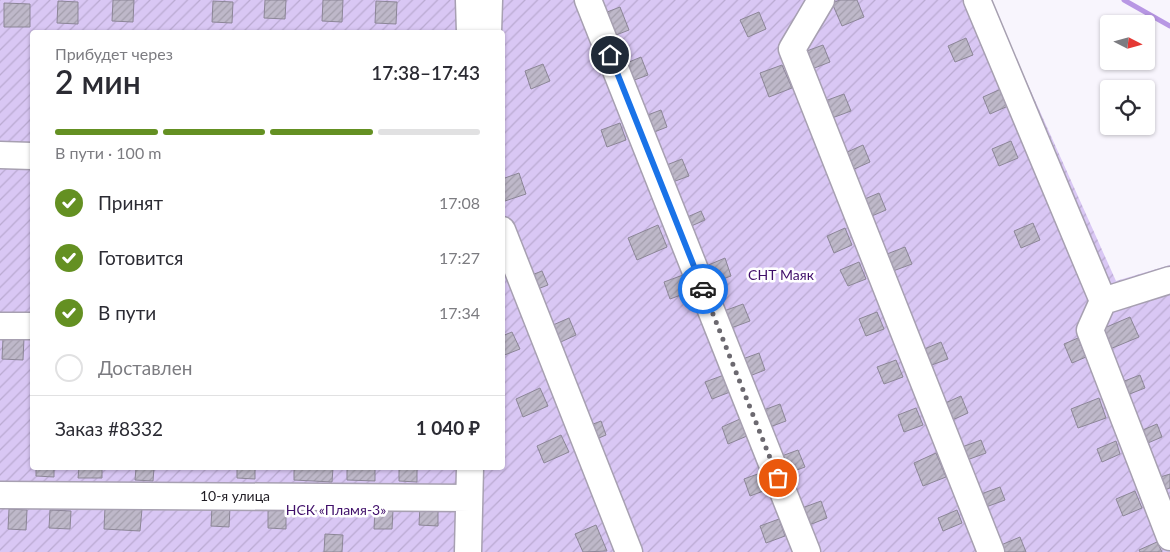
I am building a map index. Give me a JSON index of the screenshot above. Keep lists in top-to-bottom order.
{
  "streets": {
    "street": ["10-я улица"]
  },
  "parks": ["СНТ Маяк", "НСК «Пламя-3»"],
  "north": "right",
  "page": {
    "heading": ["2 мин", "Прибудет через", "17:38–17:43"],
    "panel": ["Заказ #8332", "1 040 ₽"],
    "bar": "В пути · 100 m",
    "list": [
      ["Принят", "17:08"],
      ["Готовится", "17:27"],
      ["В пути", "17:34"],
      "Доставлен"
    ]
  }
}
